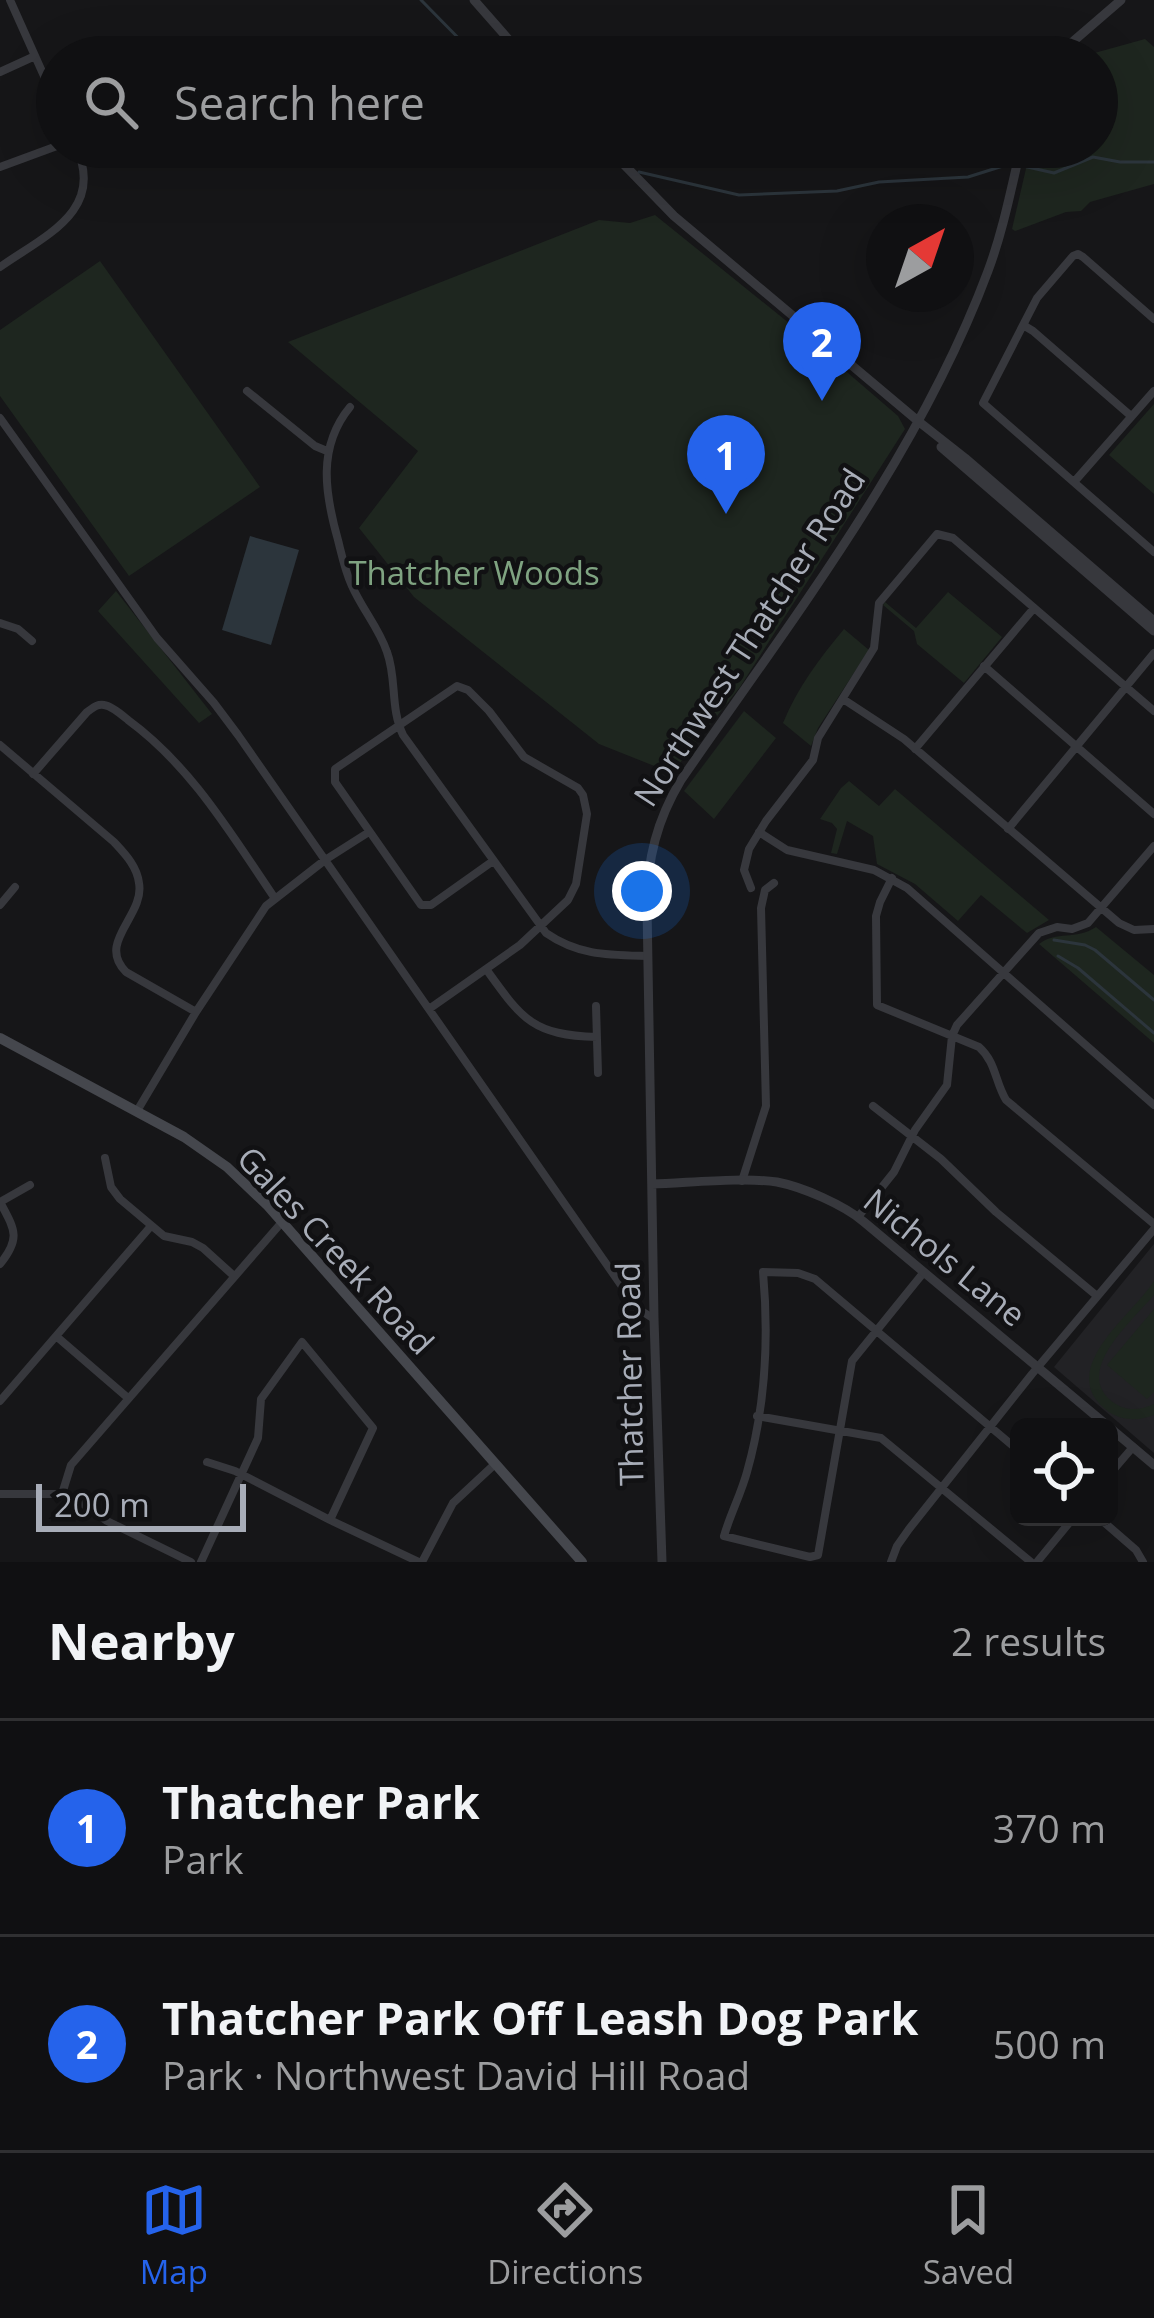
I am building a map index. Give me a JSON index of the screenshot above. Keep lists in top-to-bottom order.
{
  "streets": {
    "main road": ["Gales Creek Road"],
    "street": ["Northwest Thatcher Road", "Nichols Lane", "Thatcher Road"]
  },
  "crossings": [
    ["Northwest Thatcher Road", "Nichols Lane"],
    ["Northwest Thatcher Road", "Thatcher Road"],
    ["Nichols Lane", "Thatcher Road"]
  ],
  "parks": ["Thatcher Woods"],
  "scale_bar": "200 m",
  "north": "top right",
  "page": {
    "search": "Search here",
    "pins": ["2", "1"],
    "scale": "200 m",
    "heading": ["Nearby", "2 results"],
    "list": [
      {
        "mark": "1",
        "name": "Thatcher Park",
        "note": "Park",
        "value": "370 m"
      },
      {
        "mark": "2",
        "name": "Thatcher Park Off Leash Dog Park",
        "note": "Park · Northwest David Hill Road",
        "value": "500 m"
      }
    ],
    "nav": ["Map", "Directions", "Saved"]
  }
}
